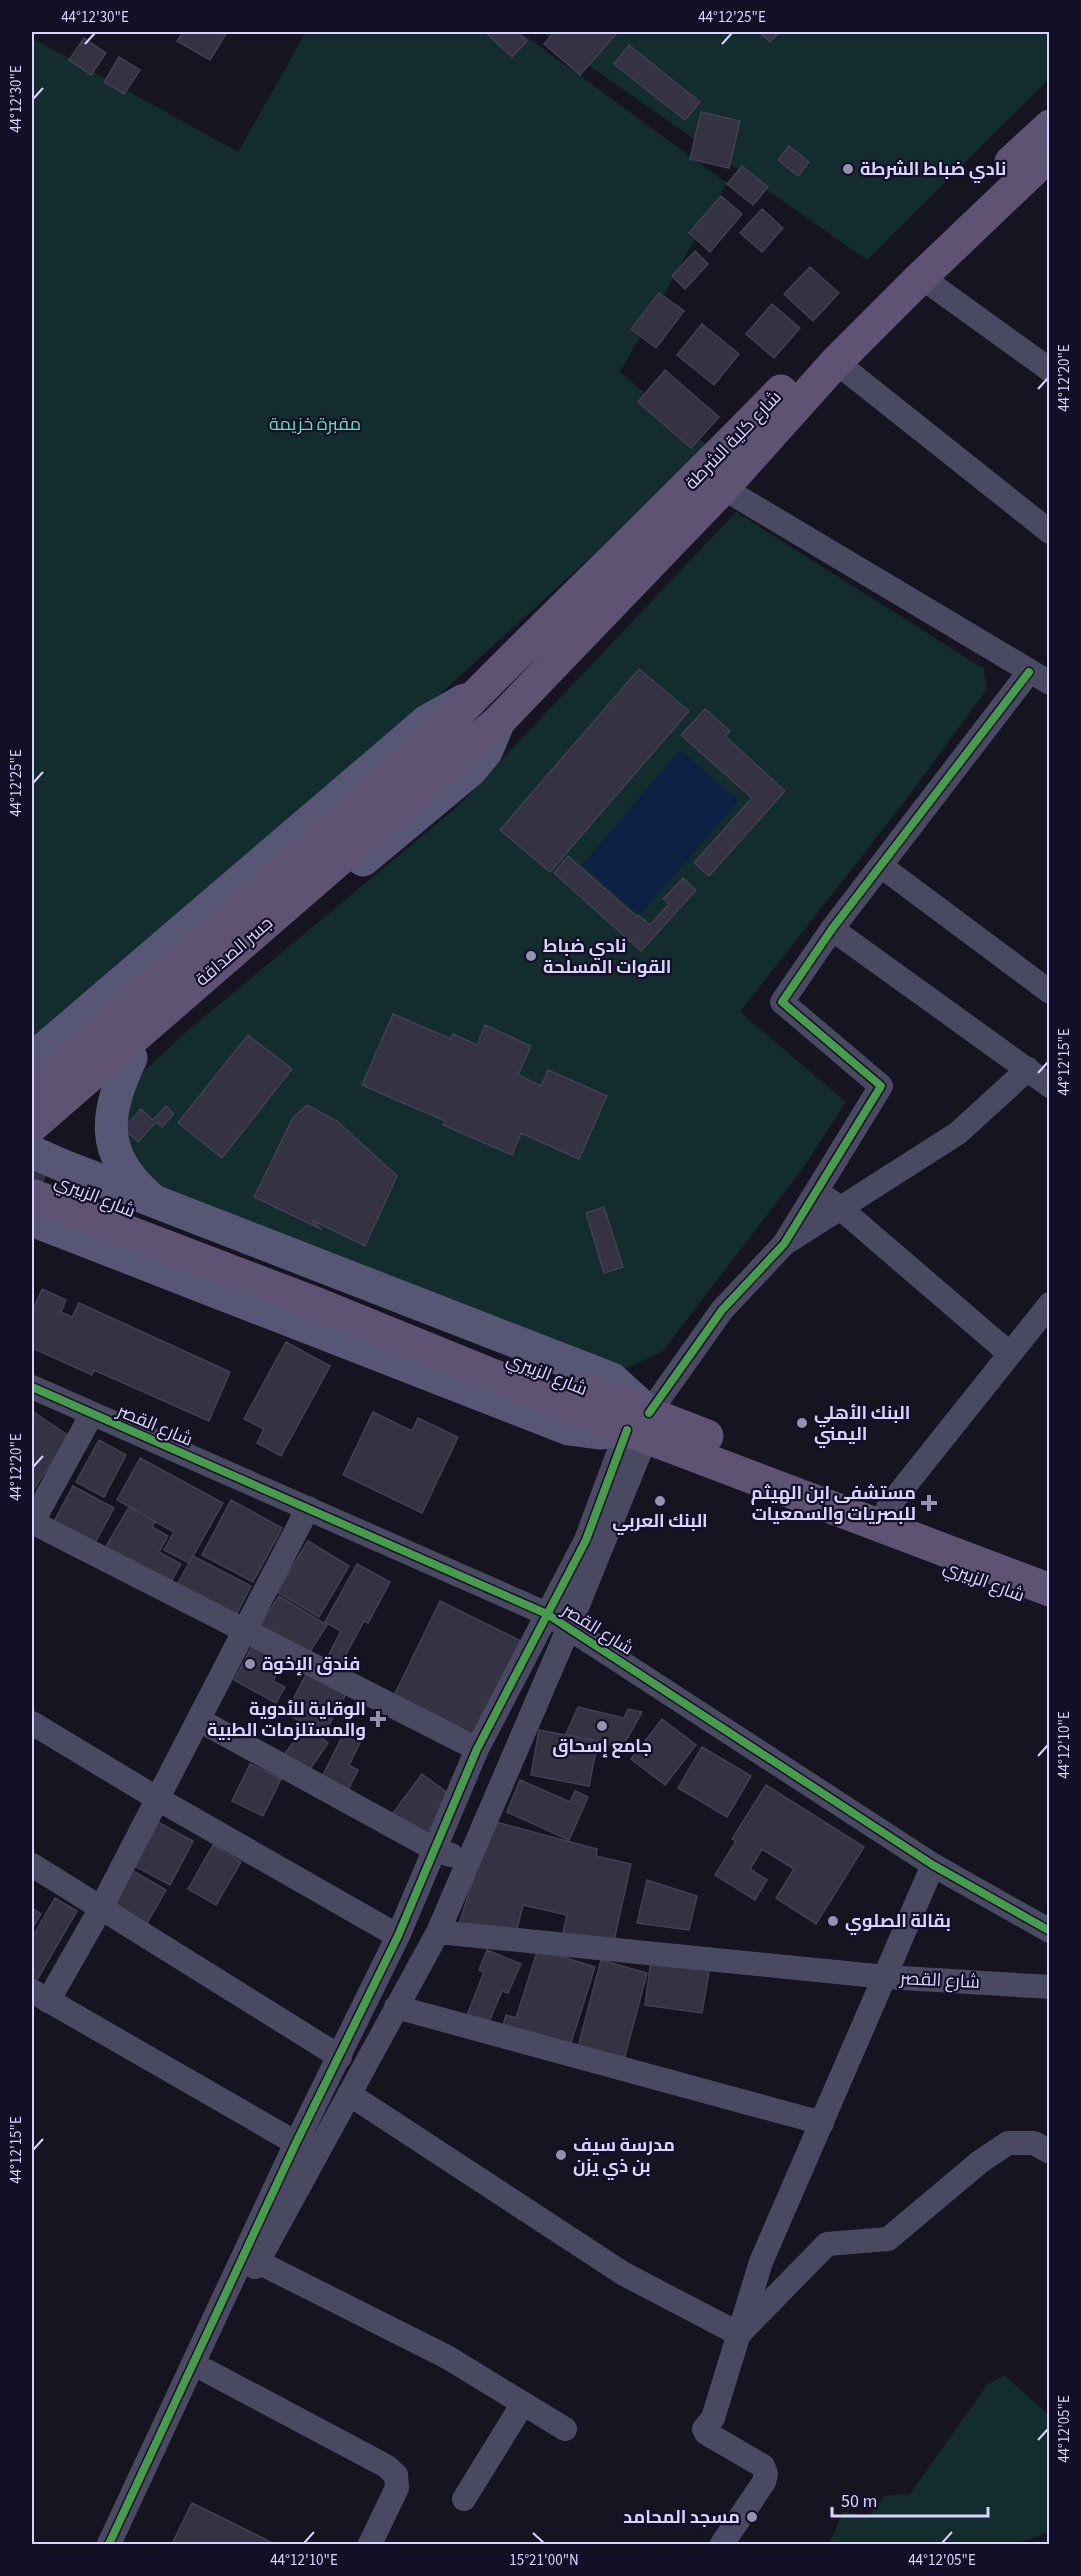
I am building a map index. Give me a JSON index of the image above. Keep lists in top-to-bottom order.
{
  "streets": {
    "main road": ["شارع كلية الشرطة", "جسر الصداقة", "شارع الزبيري"],
    "street": ["شارع القصر"]
  },
  "crossings": [
    ["شارع كلية الشرطة", "جسر الصداقة"]
  ],
  "parks": ["مقبرة خزيمة"],
  "places": {
    "other": [
      "نادي ضباط الشرطة",
      "نادي ضباط القوات المسلحة",
      "البنك الأهلي اليمني",
      "البنك العربي",
      "فندق الإخوة",
      "جامع إسحاق",
      "بقالة الصلوي",
      "مدرسة سيف بن ذي يزن",
      "مسجد المحامد"
    ],
    "health": ["مستشفى ابن الهيثم للبصريات والسمعيات", "الوقاية للأدوية والمستلزمات الطبية"]
  },
  "scale_bar": "50 m",
  "coordinates": [
    "44°12'30\"E",
    "44°12'25\"E",
    "44°12'20\"E",
    "44°12'15\"E",
    "44°12'10\"E",
    "44°12'05\"E",
    "15°21'00\"N"
  ]
}
